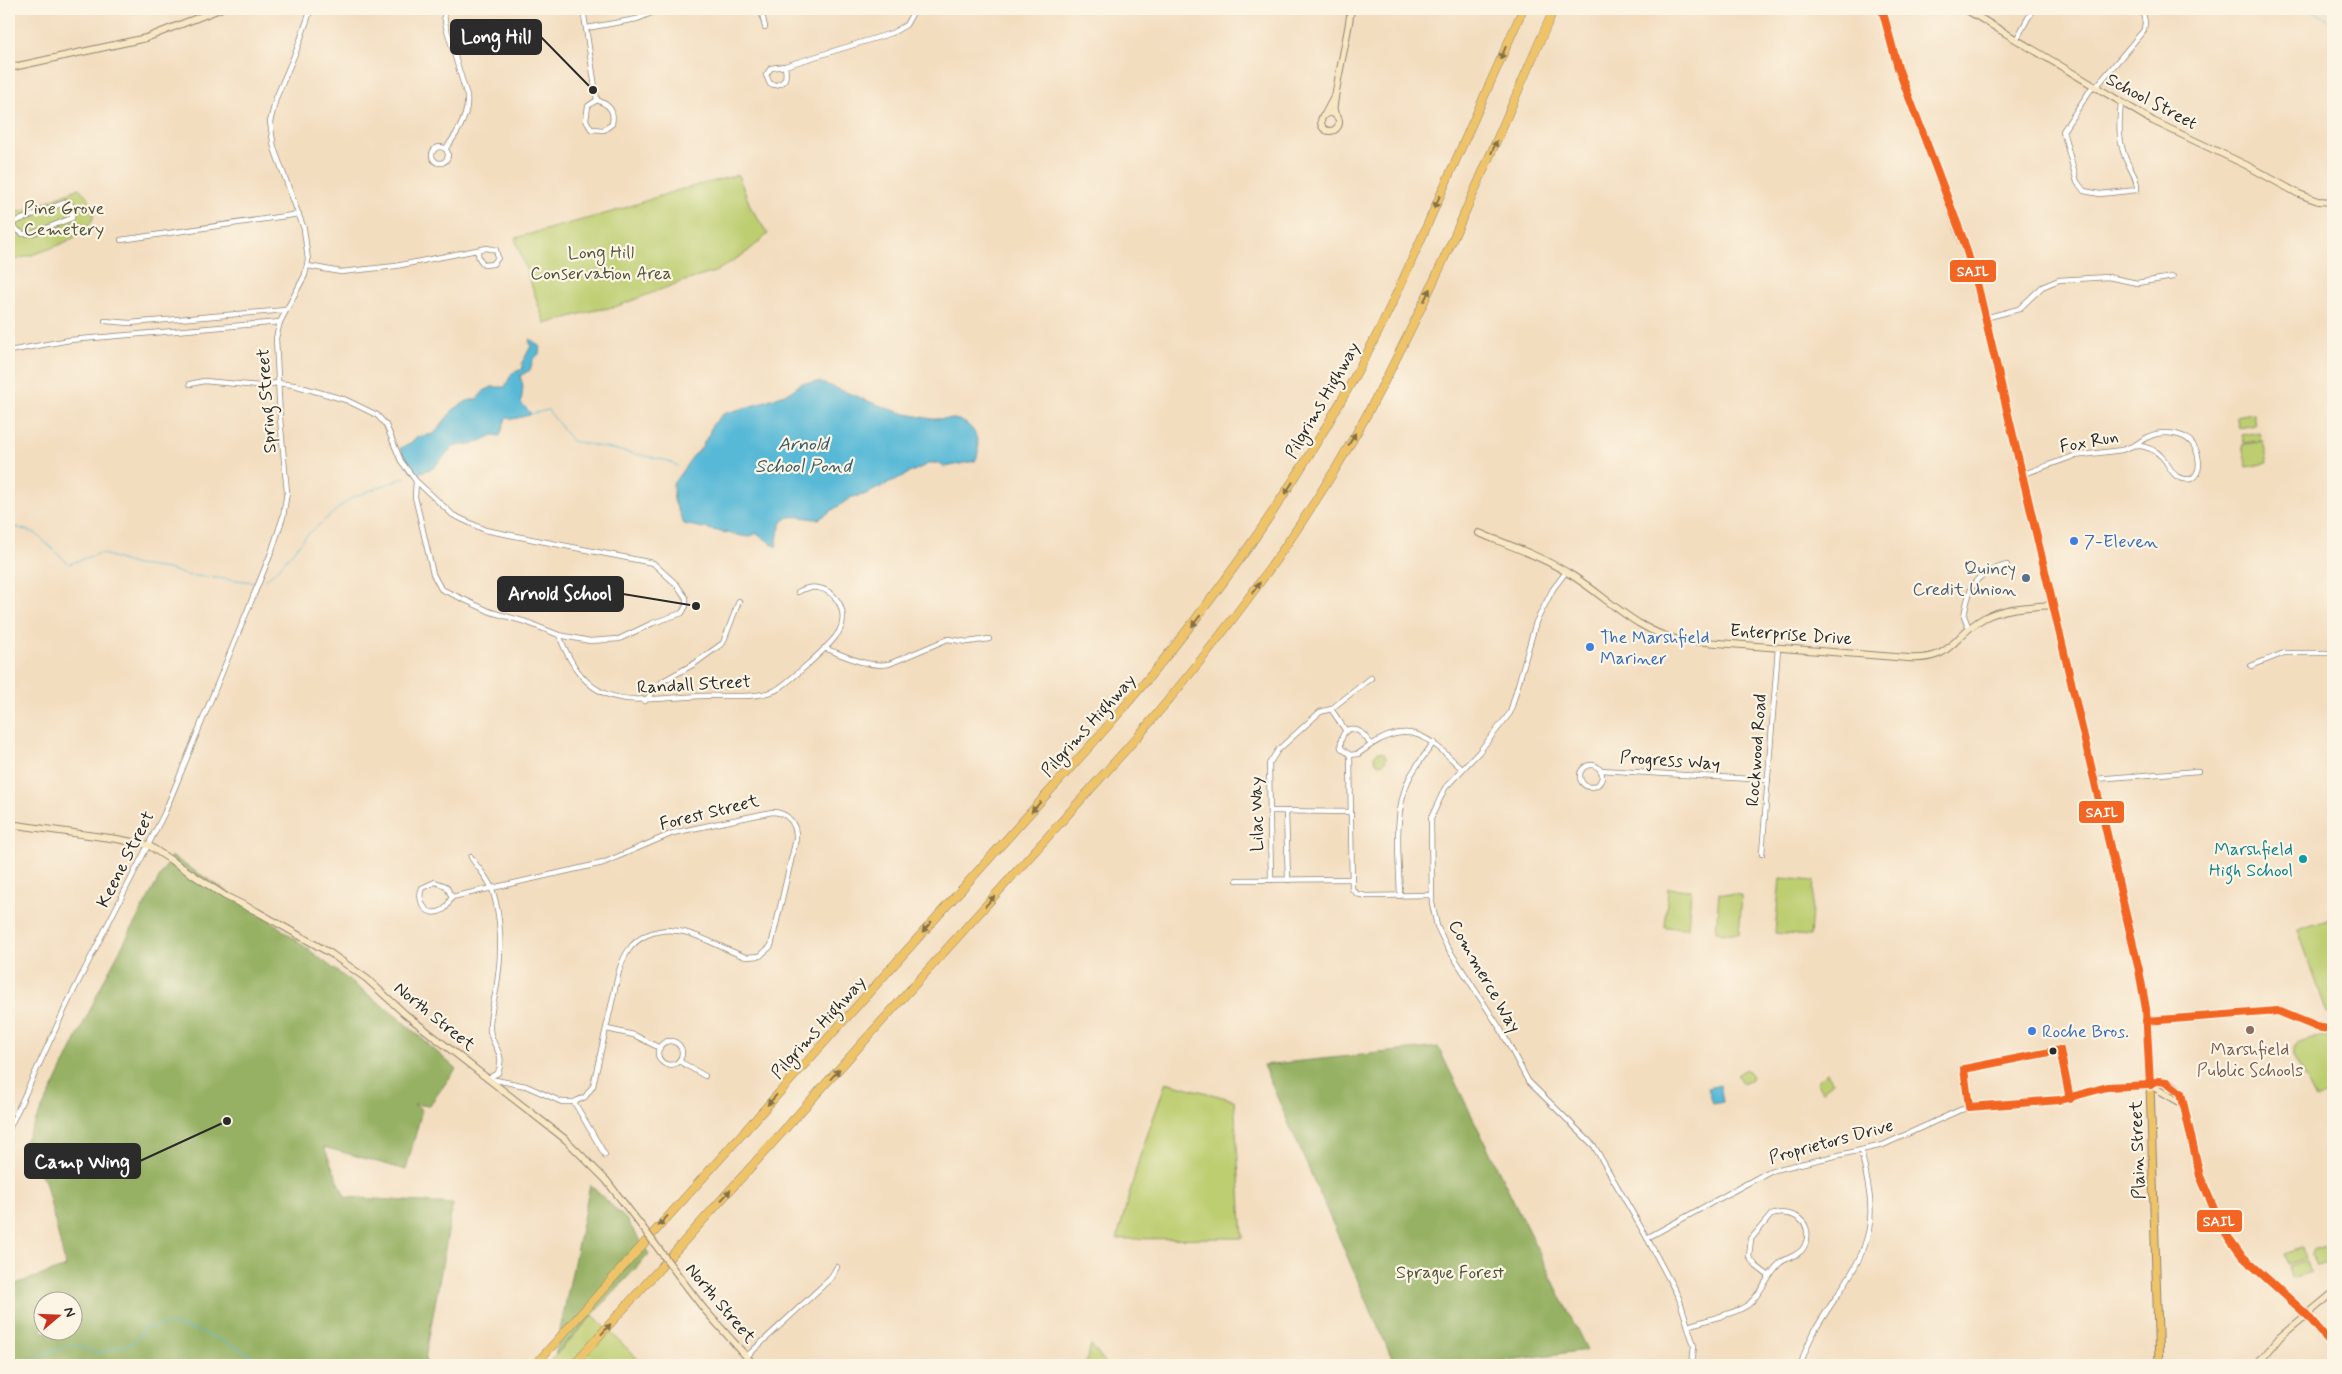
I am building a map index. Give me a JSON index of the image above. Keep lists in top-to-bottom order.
{
  "streets": {
    "highway": ["Pilgrims Highway"],
    "main road": ["Plain Street"],
    "street": [
      "School Street",
      "Spring Street",
      "Fox Run",
      "Enterprise Drive",
      "Randall Street",
      "Rockwood Road",
      "Progress Way",
      "Forest Street",
      "Lilac Way",
      "Keene Street",
      "Commerce Way",
      "North Street",
      "Proprietors Drive"
    ]
  },
  "crossings": [
    ["Spring Street", "Keene Street"],
    ["Fox Run", "Plain Street"],
    ["Enterprise Drive", "Rockwood Road"],
    ["Enterprise Drive", "Commerce Way"],
    ["Enterprise Drive", "Plain Street"],
    ["Rockwood Road", "Progress Way"],
    ["Keene Street", "North Street"],
    ["Commerce Way", "Proprietors Drive"],
    ["Proprietors Drive", "Plain Street"]
  ],
  "water": ["Arnold School Pond"],
  "parks": ["Pine Grove Cemetery", "Long Hill Conservation Area", "Sprague Forest"],
  "places": [
    "Long Hill",
    "7-Eleven",
    "Quincy Credit Union",
    "Arnold School",
    "The Marshfield Mariner",
    "Marshfield High School",
    "Marshfield Public Schools",
    "Roche Bros.",
    "Camp Wing"
  ],
  "lines": ["transit line SAIL"],
  "north": "right"
}
